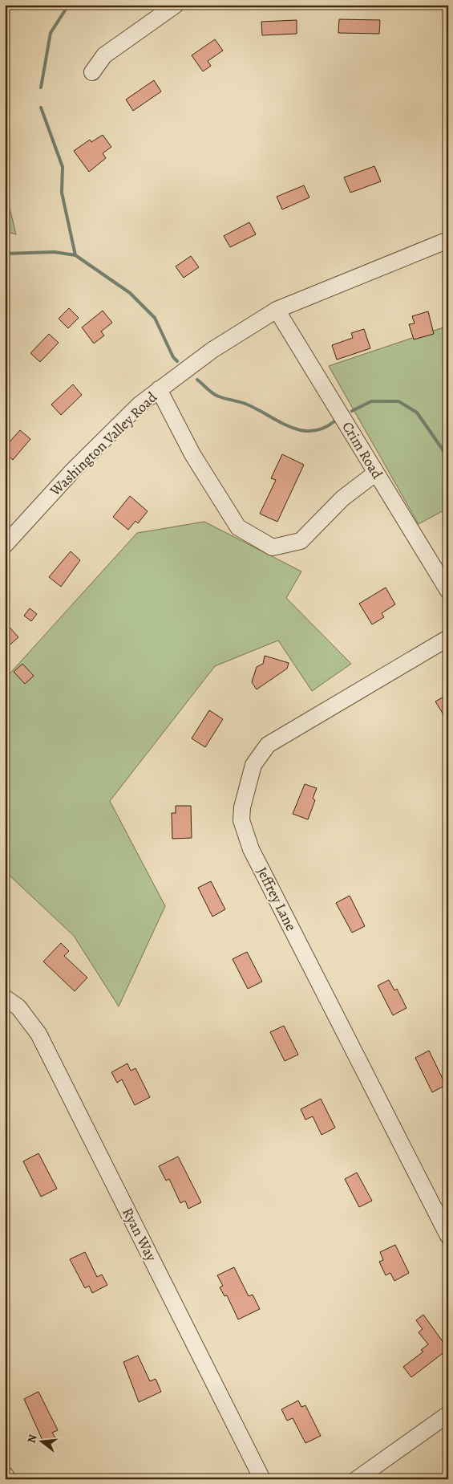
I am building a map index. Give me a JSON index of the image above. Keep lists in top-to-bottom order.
{
  "streets": {
    "street": [
      "Washington Valley Road",
      "Crim Road",
      "Jeffrey Lane",
      "Ryan Way"
    ]
  },
  "crossings": [
    ["Washington Valley Road", "Crim Road"]
  ],
  "north": "left"
}
